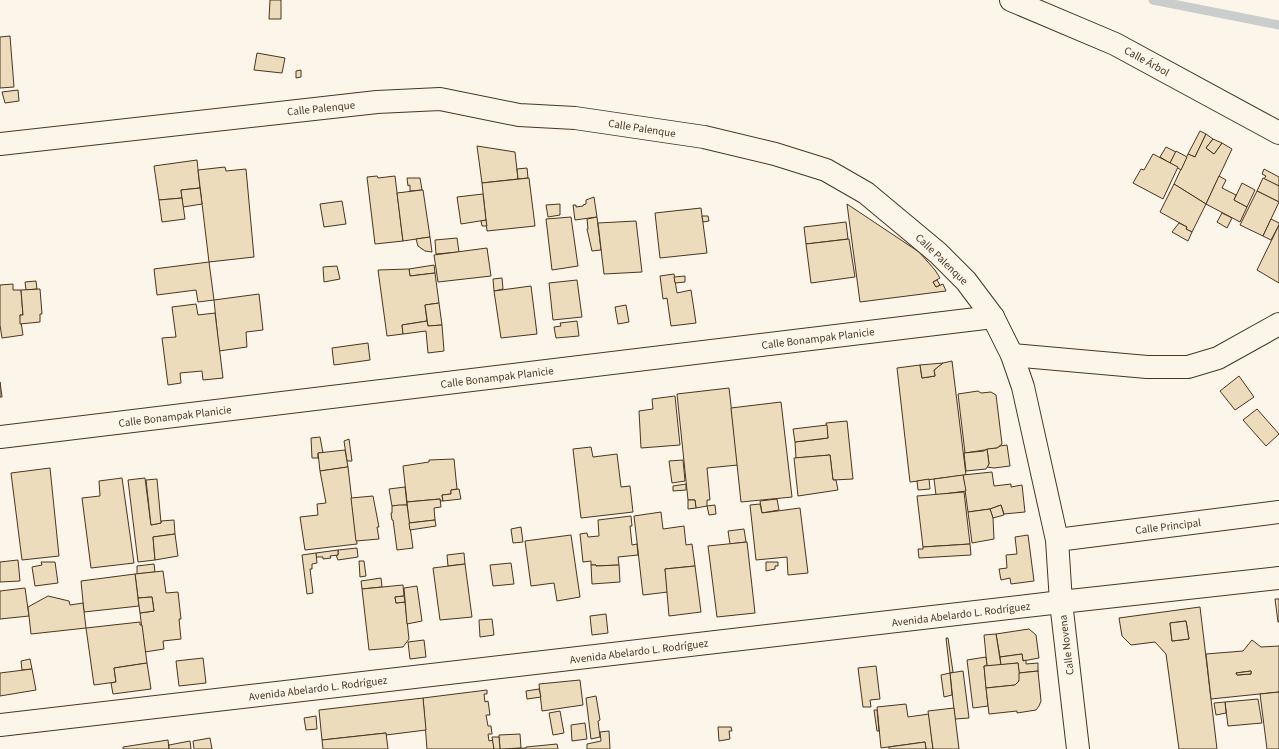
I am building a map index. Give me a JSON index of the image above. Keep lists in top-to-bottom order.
{
  "streets": {
    "street": [
      "Calle Árbol",
      "Calle Palenque",
      "Calle Bonampak Planicie",
      "Calle Principal",
      "Avenida Abelardo L. Rodríguez",
      "Calle Novena"
    ]
  },
  "crossings": [
    ["Calle Palenque", "Calle Bonampak Planicie"],
    ["Calle Palenque", "Calle Principal"],
    ["Calle Palenque", "Calle Novena"],
    ["Calle Principal", "Calle Novena"],
    ["Avenida Abelardo L. Rodríguez", "Calle Novena"]
  ]
}
